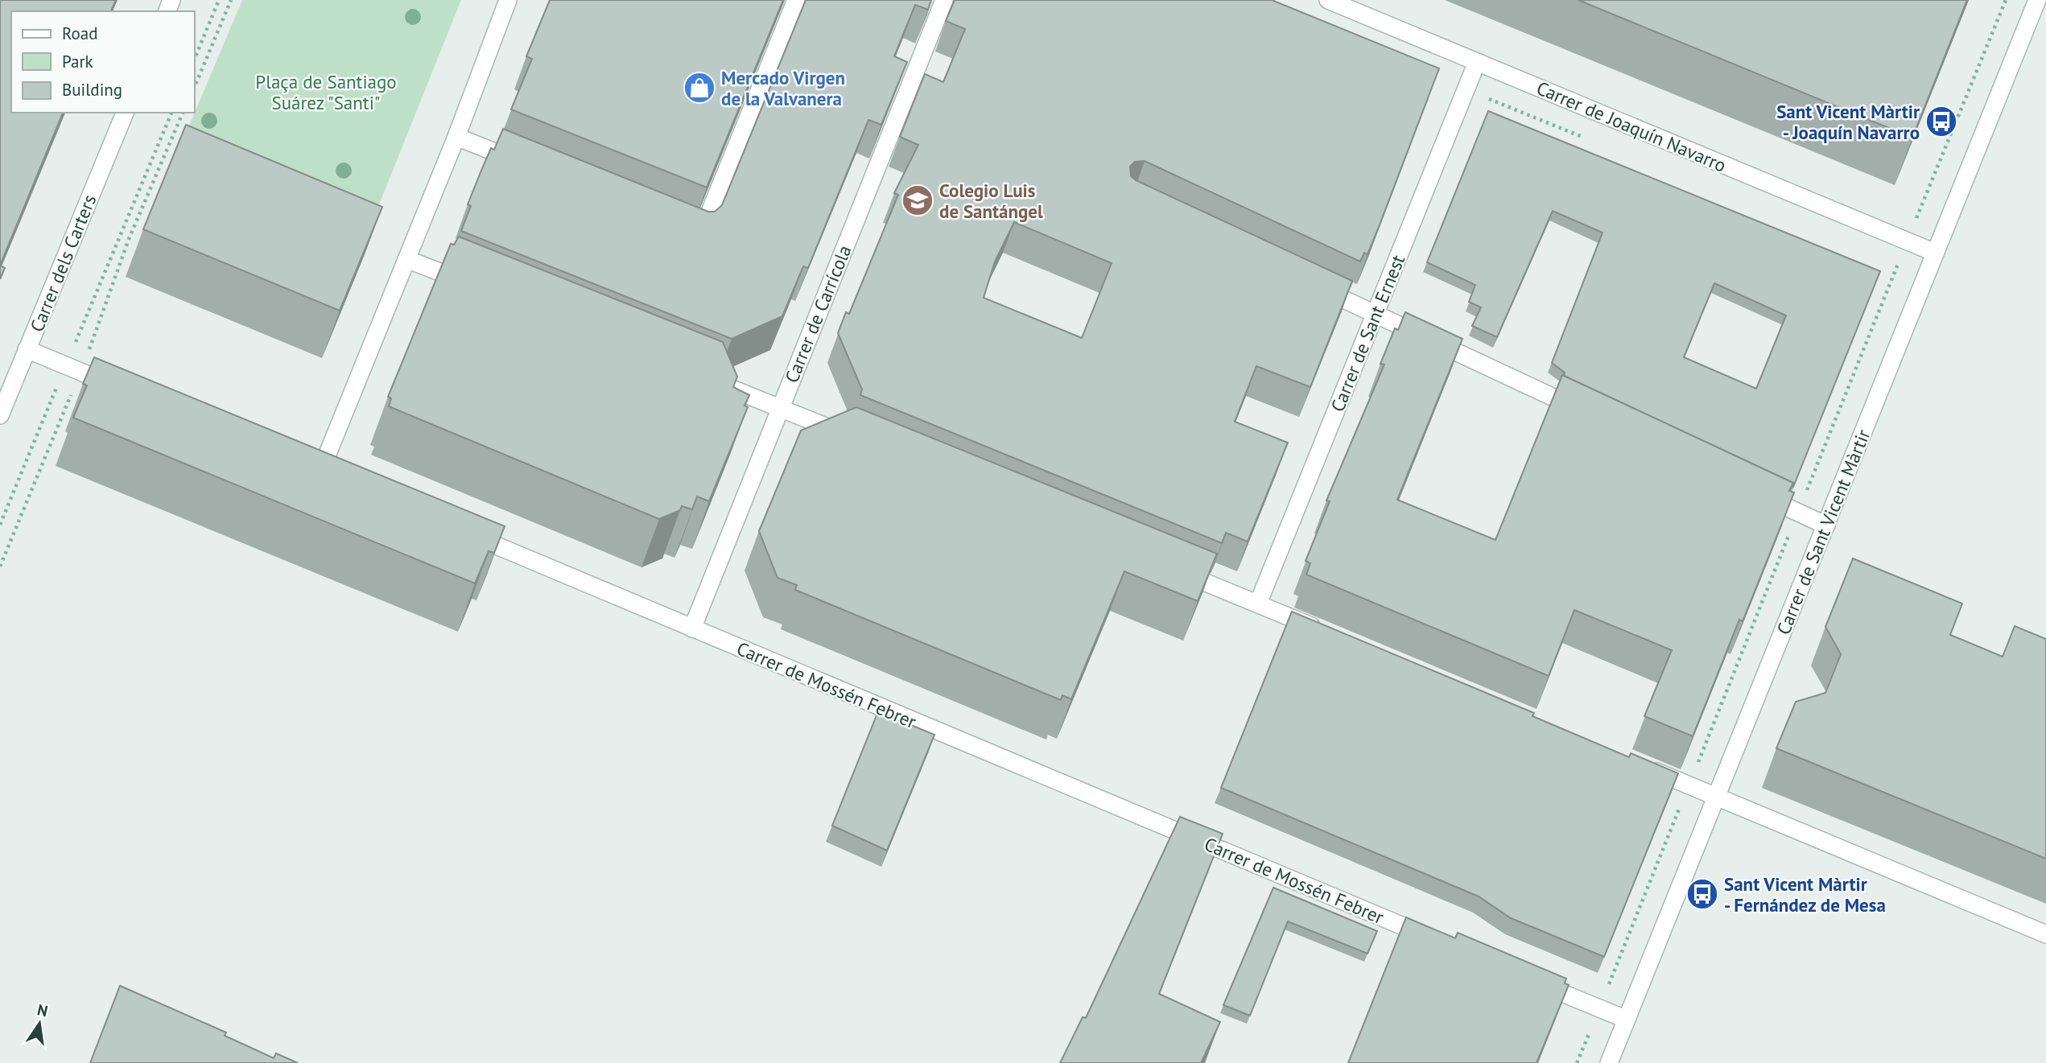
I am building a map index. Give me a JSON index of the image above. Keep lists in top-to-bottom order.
{
  "streets": {
    "street": [
      "Carrer de Joaquín Navarro",
      "Carrer dels Carters",
      "Carrer de Carrícola",
      "Carrer de Sant Ernest",
      "Carrer de Sant Vicent Màrtir",
      "Carrer de Mossén Febrer"
    ]
  },
  "crossings": [
    ["Carrer de Joaquín Navarro", "Carrer de Sant Ernest"],
    ["Carrer de Joaquín Navarro", "Carrer de Sant Vicent Màrtir"],
    ["Carrer de Carrícola", "Carrer de Mossén Febrer"]
  ],
  "parks": ["Plaça de Santiago Suárez \"Santi\""],
  "places": {
    "shop": ["Mercado Virgen de la Valvanera"],
    "bus stop": ["Sant Vicent Màrtir - Joaquín Navarro", "Sant Vicent Màrtir - Fernández de Mesa"],
    "school or university": ["Colegio Luis de Santángel"]
  },
  "legend": ["Road", "Park", "Building"],
  "north": "top"
}
